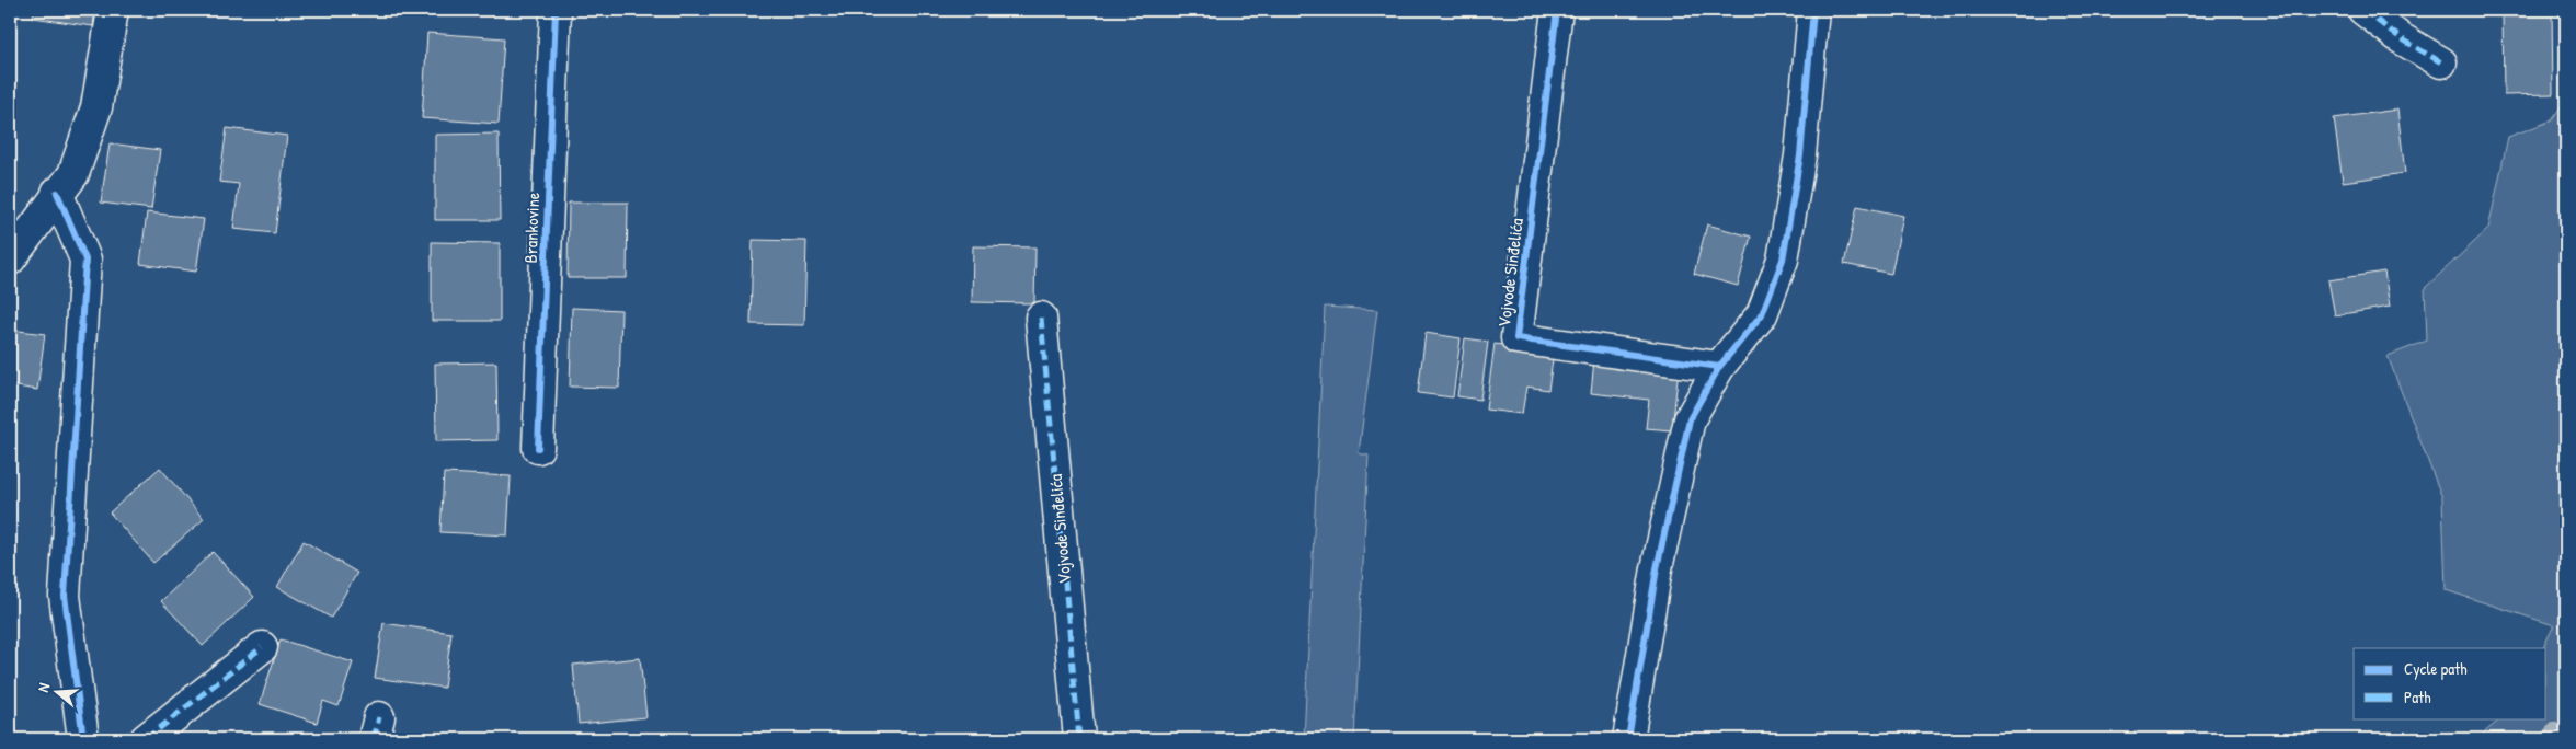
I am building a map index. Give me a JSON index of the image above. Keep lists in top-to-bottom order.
{
  "streets": {
    "street": ["Brankovine", "Vojvode Sinđelića"]
  },
  "legend": ["Cycle path", "Path"],
  "north": "left"
}
